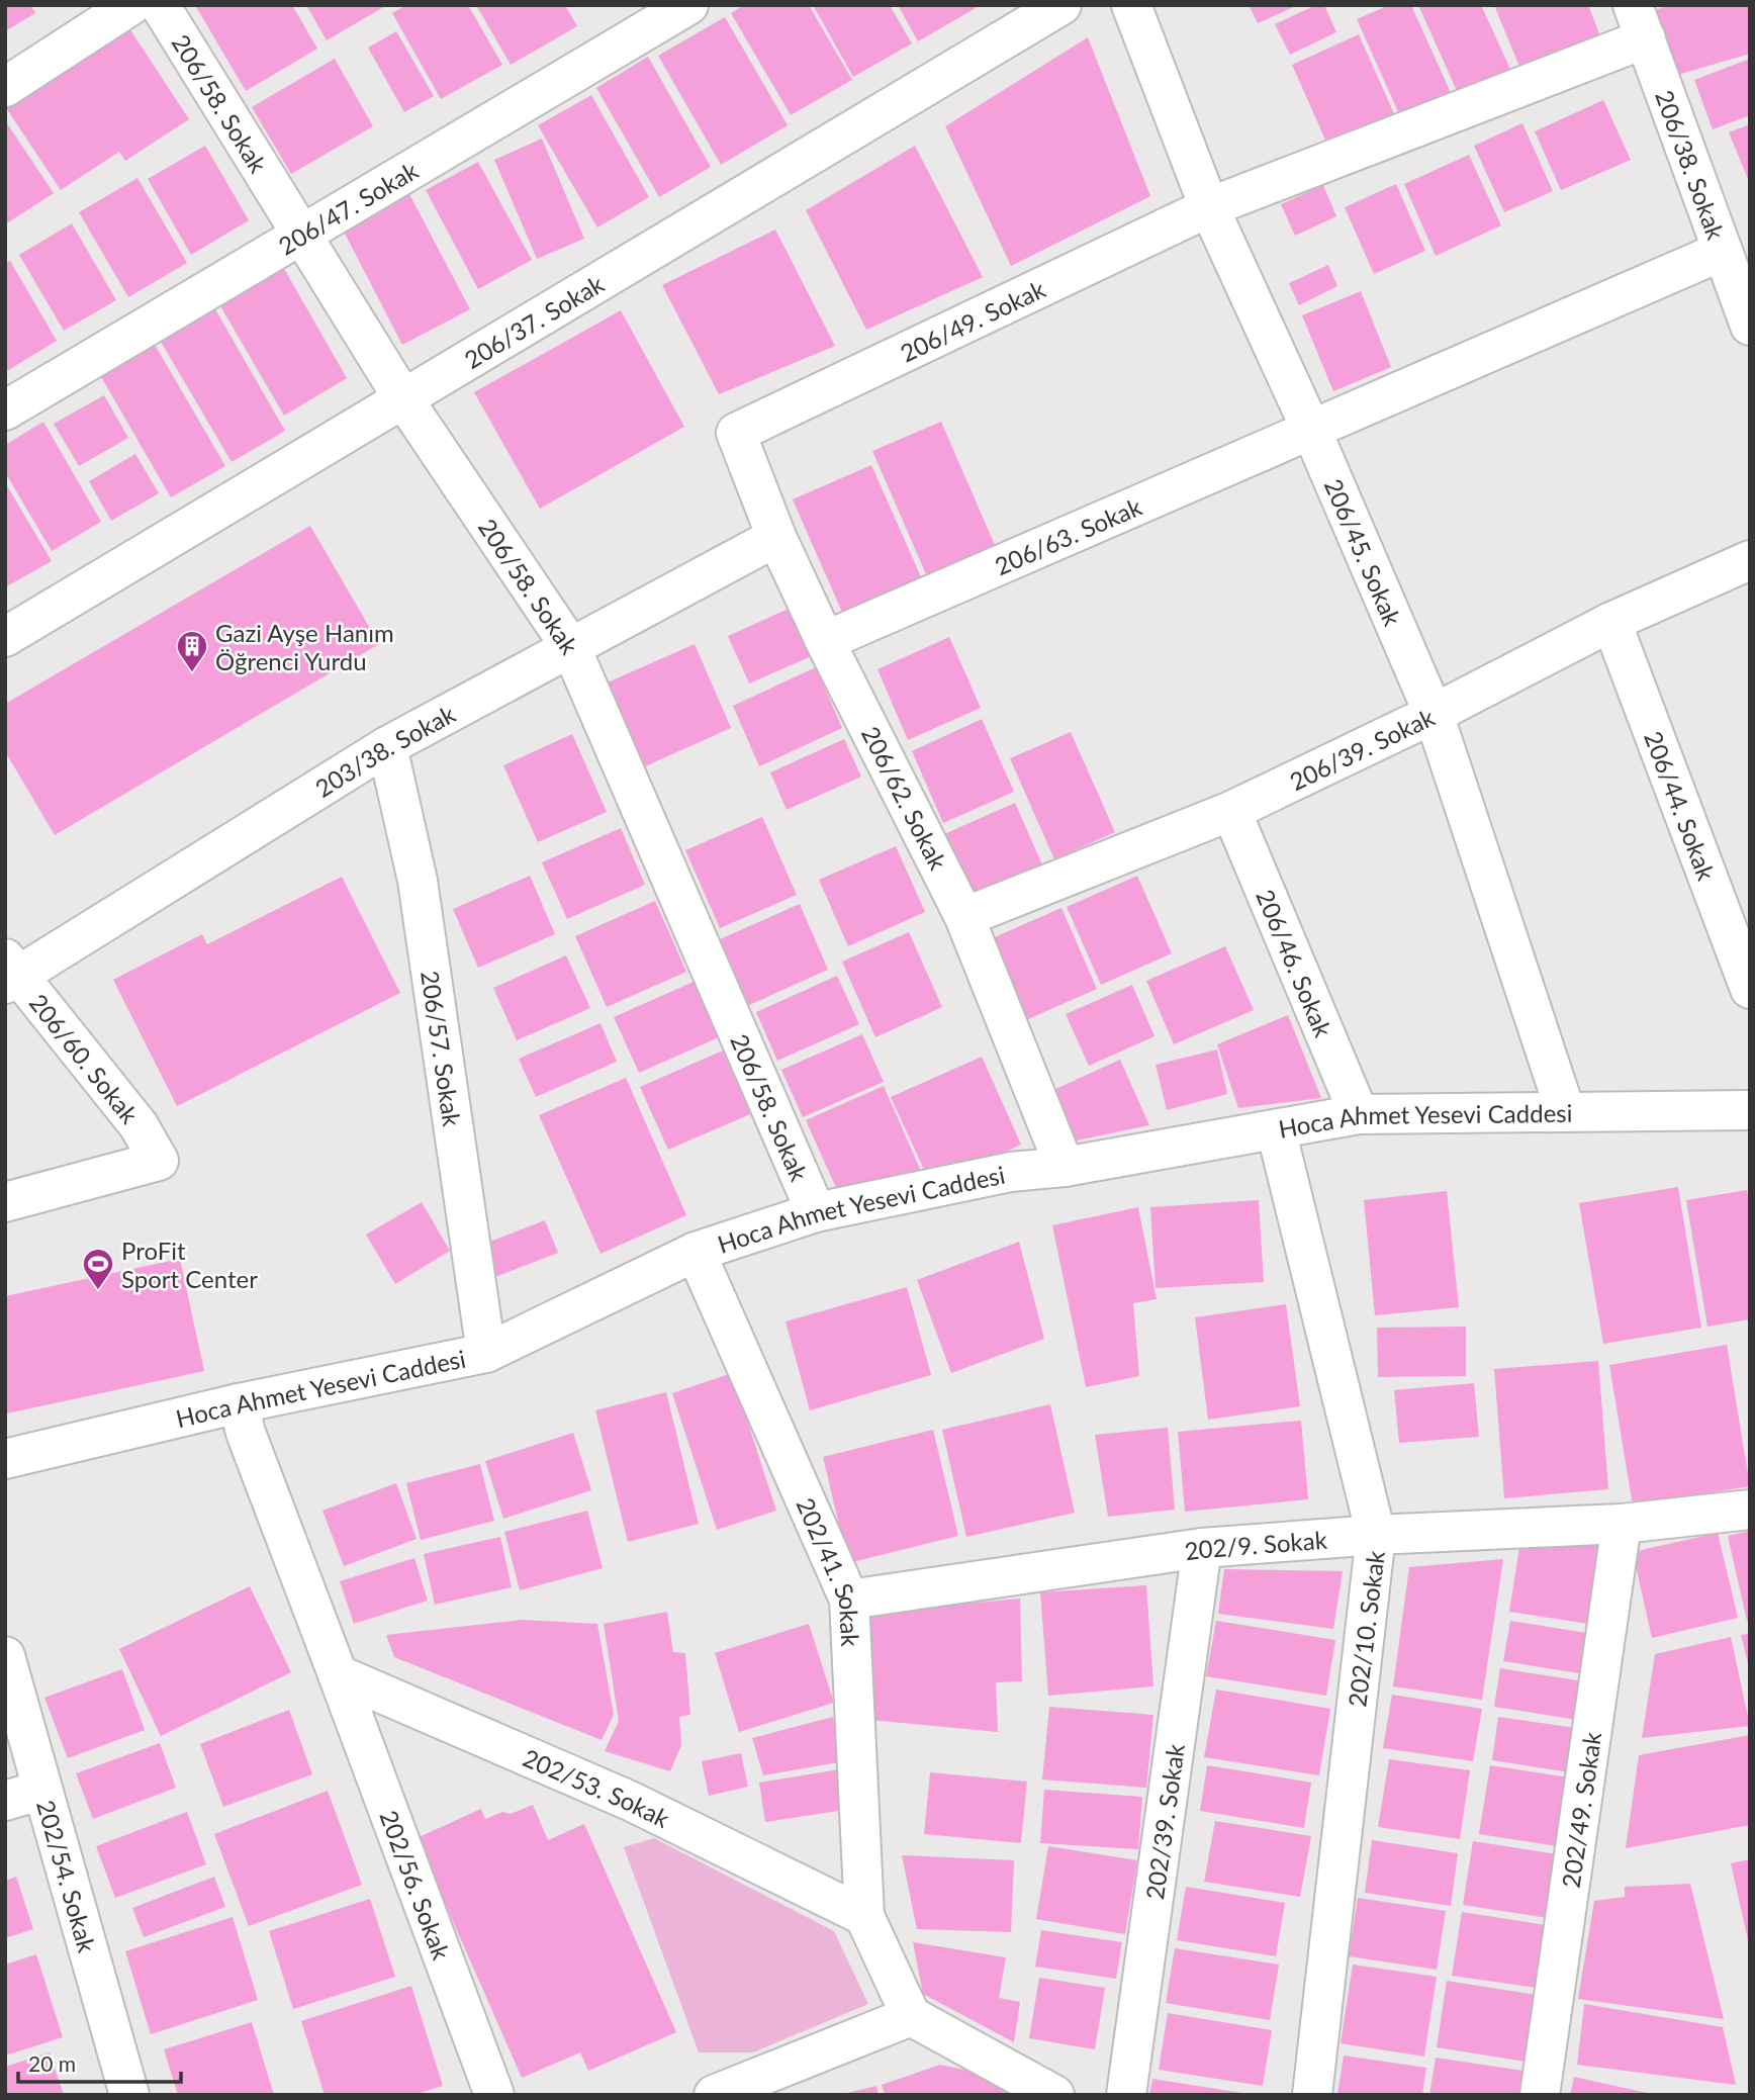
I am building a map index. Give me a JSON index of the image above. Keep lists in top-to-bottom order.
{
  "streets": {
    "street": [
      "206/58. Sokak",
      "206/38. Sokak",
      "206/47. Sokak",
      "206/37. Sokak",
      "206/49. Sokak",
      "206/63. Sokak",
      "206/45. Sokak",
      "206/39. Sokak",
      "203/38. Sokak",
      "206/62. Sokak",
      "206/44. Sokak",
      "206/46. Sokak",
      "206/57. Sokak",
      "206/60. Sokak",
      "Hoca Ahmet Yesevi Caddesi",
      "202/9. Sokak",
      "202/41. Sokak",
      "202/10. Sokak",
      "202/53. Sokak",
      "202/49. Sokak",
      "202/39. Sokak",
      "202/54. Sokak",
      "202/56. Sokak"
    ]
  },
  "crossings": [
    ["206/58. Sokak", "206/47. Sokak"],
    ["206/58. Sokak", "206/37. Sokak"],
    ["206/58. Sokak", "203/38. Sokak"],
    ["206/58. Sokak", "Hoca Ahmet Yesevi Caddesi"],
    ["206/38. Sokak", "206/49. Sokak"],
    ["206/38. Sokak", "206/63. Sokak"],
    ["206/49. Sokak", "206/45. Sokak"],
    ["206/49. Sokak", "206/62. Sokak"],
    ["206/63. Sokak", "206/45. Sokak"],
    ["206/63. Sokak", "206/62. Sokak"],
    ["206/45. Sokak", "206/39. Sokak"],
    ["206/45. Sokak", "Hoca Ahmet Yesevi Caddesi"],
    ["206/39. Sokak", "206/62. Sokak"],
    ["206/39. Sokak", "206/44. Sokak"],
    ["206/39. Sokak", "206/46. Sokak"],
    ["203/38. Sokak", "206/62. Sokak"],
    ["203/38. Sokak", "206/57. Sokak"],
    ["203/38. Sokak", "206/60. Sokak"],
    ["206/62. Sokak", "Hoca Ahmet Yesevi Caddesi"],
    ["206/46. Sokak", "Hoca Ahmet Yesevi Caddesi"],
    ["206/57. Sokak", "Hoca Ahmet Yesevi Caddesi"],
    ["Hoca Ahmet Yesevi Caddesi", "202/41. Sokak"],
    ["Hoca Ahmet Yesevi Caddesi", "202/10. Sokak"],
    ["202/9. Sokak", "202/41. Sokak"],
    ["202/9. Sokak", "202/10. Sokak"],
    ["202/9. Sokak", "202/49. Sokak"],
    ["202/9. Sokak", "202/39. Sokak"],
    ["202/41. Sokak", "202/53. Sokak"],
    ["202/53. Sokak", "202/56. Sokak"]
  ],
  "places": {
    "building": ["Gazi Ayşe Hanım Öğrenci Yurdu"],
    "sports": ["ProFit Sport Center"]
  },
  "scale_bar": "20 m"
}
